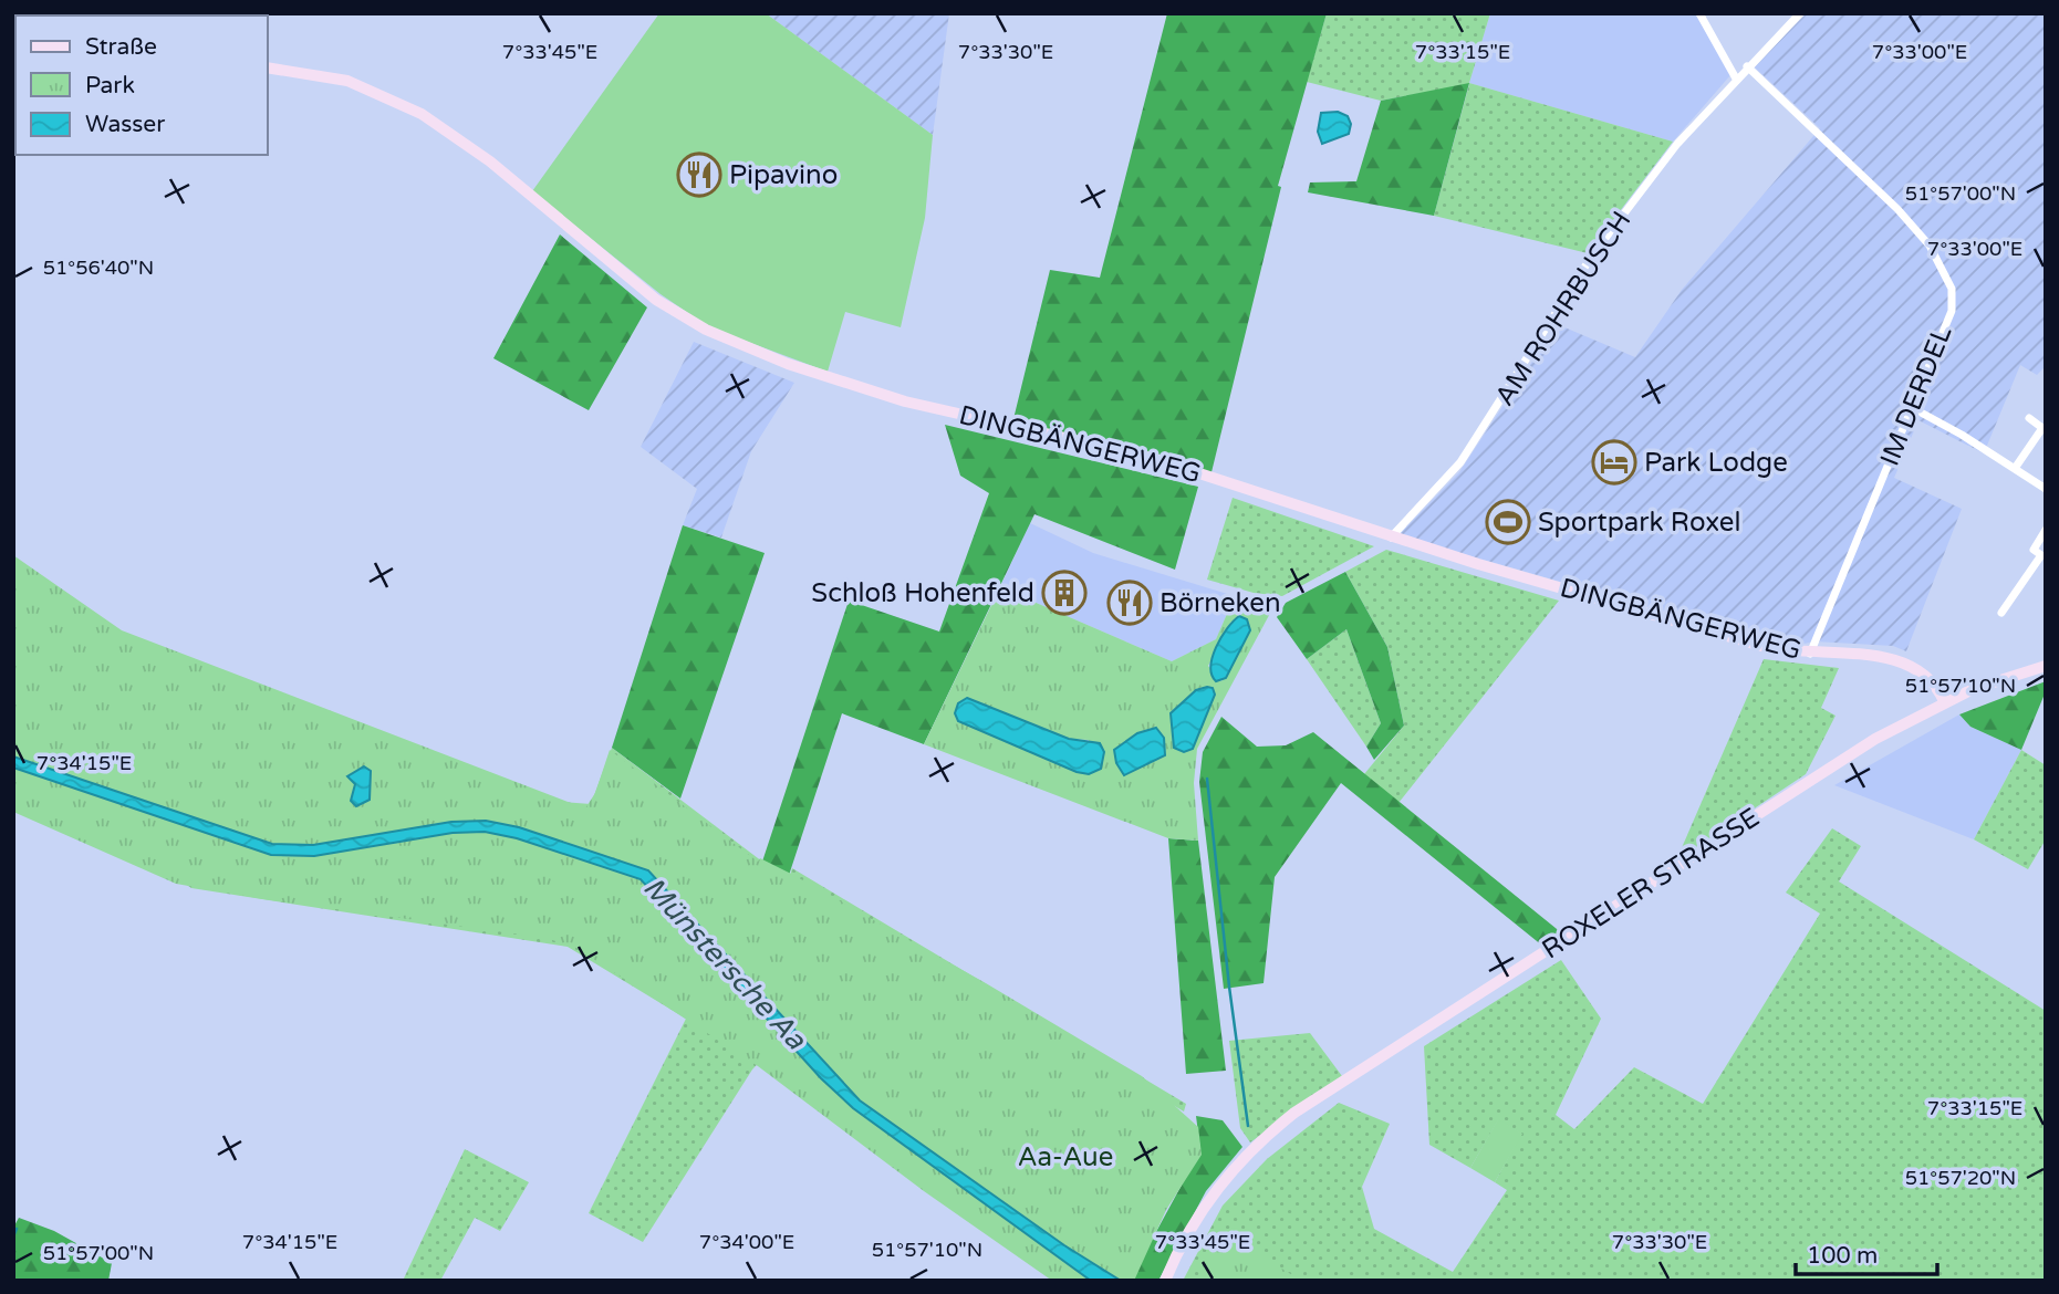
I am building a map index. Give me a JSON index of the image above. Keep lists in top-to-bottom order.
{
  "streets": {
    "main road": ["DINGBÄNGERWEG", "ROXELER STRASSE"],
    "street": ["AM ROHRBUSCH", "IM DERDEL"]
  },
  "crossings": [
    ["AM ROHRBUSCH", "IM DERDEL"],
    ["AM ROHRBUSCH", "DINGBÄNGERWEG"],
    ["IM DERDEL", "DINGBÄNGERWEG"],
    ["DINGBÄNGERWEG", "ROXELER STRASSE"]
  ],
  "water": ["Münstersche Aa"],
  "parks": ["Aa-Aue"],
  "places": {
    "restaurant": ["Pipavino", "Börneken"],
    "hotel": ["Park Lodge"],
    "sports": ["Sportpark Roxel"],
    "building": ["Schloß Hohenfeld"]
  },
  "legend": ["Straße", "Park", "Wasser"],
  "scale_bar": "100 m",
  "coordinates": [
    "7°33'45\"E",
    "7°33'30\"E",
    "7°33'15\"E",
    "7°33'00\"E",
    "51°57'00\"N",
    "51°56'40\"N",
    "51°57'10\"N",
    "7°34'15\"E",
    "51°57'20\"N",
    "7°34'00\"E"
  ]
}
